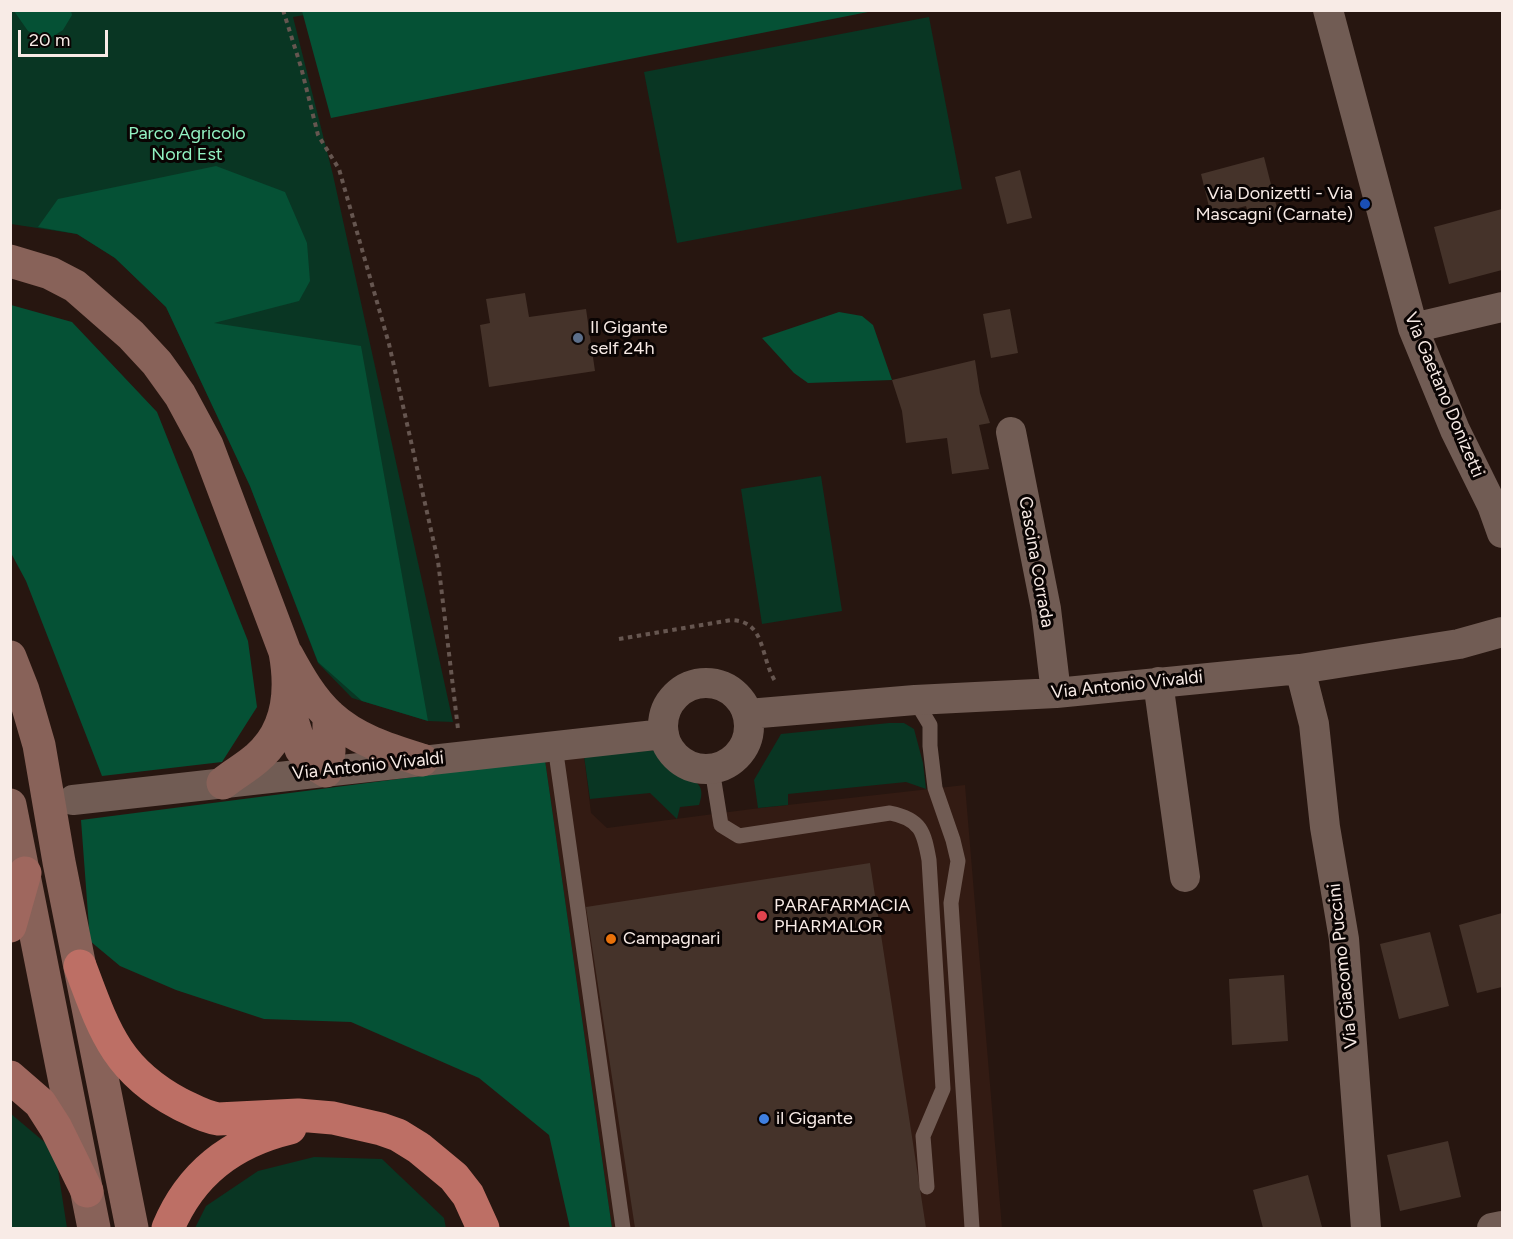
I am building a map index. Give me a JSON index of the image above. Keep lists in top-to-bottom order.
{
  "streets": {
    "street": [
      "Via Gaetano Donizetti",
      "Cascina Corrada",
      "Via Antonio Vivaldi",
      "Via Giacomo Puccini"
    ]
  },
  "crossings": [
    ["Cascina Corrada", "Via Antonio Vivaldi"],
    ["Via Antonio Vivaldi", "Via Giacomo Puccini"]
  ],
  "parks": ["Parco Agricolo Nord Est"],
  "places": [
    "Via Donizetti - Via Mascagni (Carnate)",
    "Il Gigante self 24h",
    "PARAFARMACIA PHARMALOR",
    "Campagnari",
    "il Gigante"
  ],
  "scale_bar": "20 m"
}
